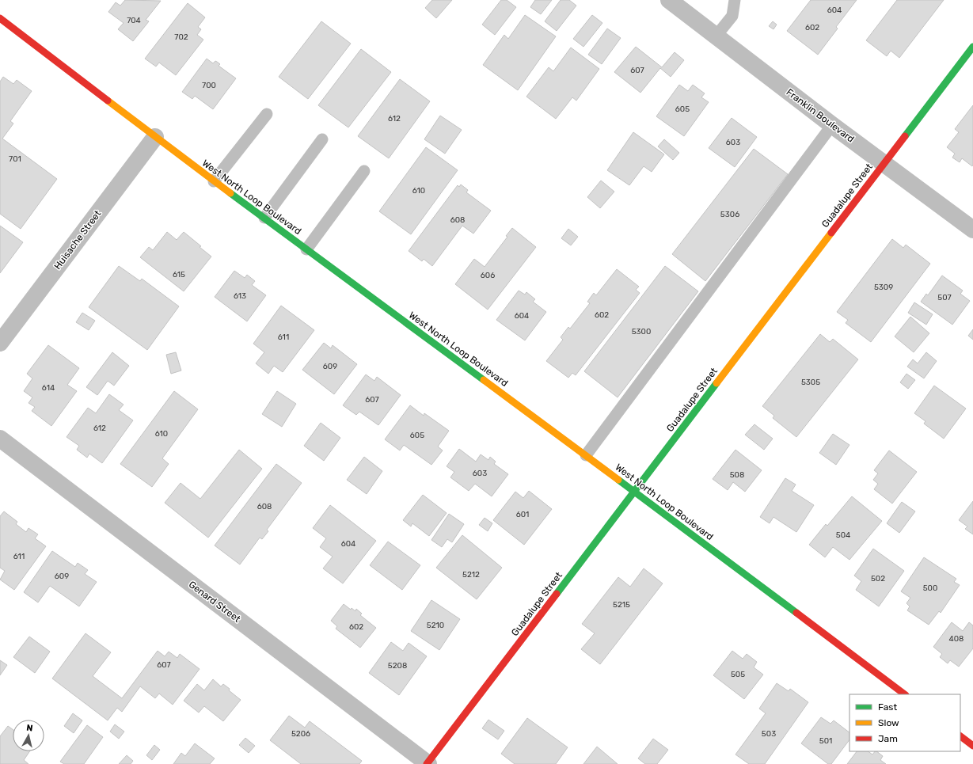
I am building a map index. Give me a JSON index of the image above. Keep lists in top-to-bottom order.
{
  "streets": {
    "street": [
      "Franklin Boulevard",
      "Guadalupe Street",
      "West North Loop Boulevard",
      "Huisache Street",
      "Genard Street"
    ]
  },
  "crossings": [
    ["Franklin Boulevard", "Guadalupe Street"],
    ["Guadalupe Street", "West North Loop Boulevard"],
    ["Guadalupe Street", "Genard Street"],
    ["West North Loop Boulevard", "Huisache Street"]
  ],
  "house_numbers": [
    "604",
    "704",
    "602",
    "702",
    "607",
    "700",
    "605",
    "612",
    "603",
    "701",
    "610",
    "5306",
    "608",
    "615",
    "606",
    "5309",
    "613",
    "507",
    "602",
    "604",
    "5300",
    "611",
    "609",
    "5305",
    "614",
    "607",
    "612",
    "610",
    "605",
    "603",
    "508",
    "608",
    "601",
    "504",
    "604",
    "611",
    "5212",
    "609",
    "502",
    "500",
    "5215",
    "5210",
    "602",
    "408",
    "607",
    "5208",
    "505",
    "5206",
    "503",
    "501"
  ],
  "legend": ["Fast", "Slow", "Jam"],
  "north": "top"
}
